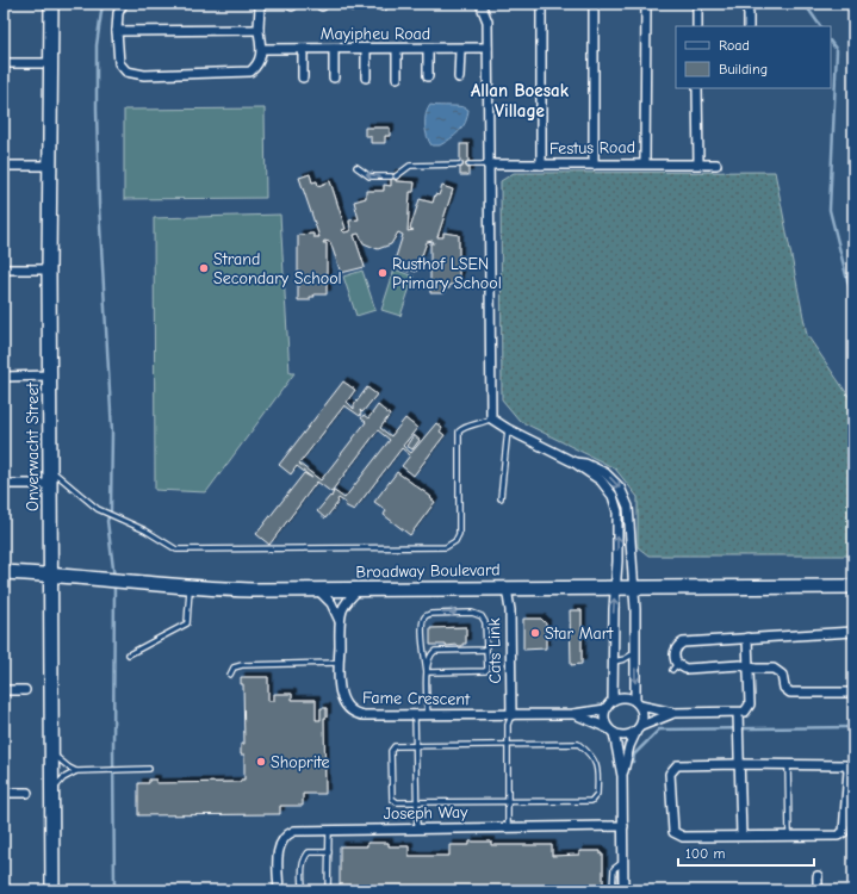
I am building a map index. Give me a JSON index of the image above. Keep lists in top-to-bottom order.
{
  "streets": {
    "street": [
      "Mayipheu Road",
      "Festus Road",
      "Onverwacht Street",
      "Broadway Boulevard",
      "Cats Link",
      "Fame Crescent",
      "Joseph Way"
    ]
  },
  "crossings": [
    ["Onverwacht Street", "Broadway Boulevard"],
    ["Broadway Boulevard", "Cats Link"],
    ["Broadway Boulevard", "Fame Crescent"],
    ["Cats Link", "Fame Crescent"]
  ],
  "districts": ["Allan Boesak Village"],
  "places": [
    "Strand Secondary School",
    "Rusthof LSEN Primary School",
    "Star Mart",
    "Shoprite"
  ],
  "legend": ["Road", "Building"],
  "scale_bar": "100 m"
}
